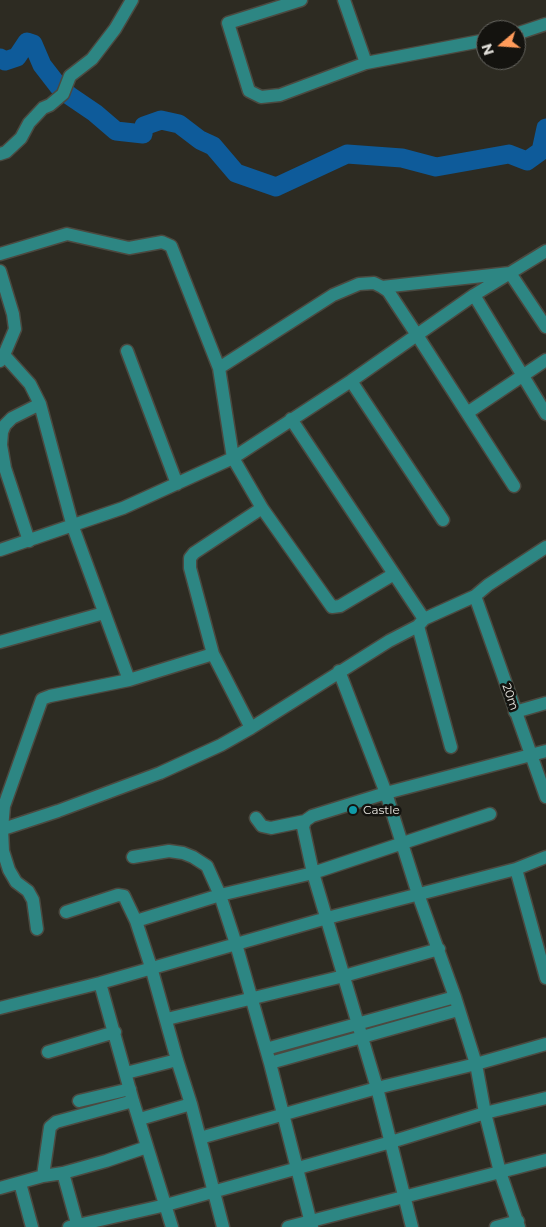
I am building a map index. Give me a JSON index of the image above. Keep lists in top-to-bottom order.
{
  "streets": {
    "street": ["20m"]
  },
  "places": ["Castle"],
  "north": "left"
}
